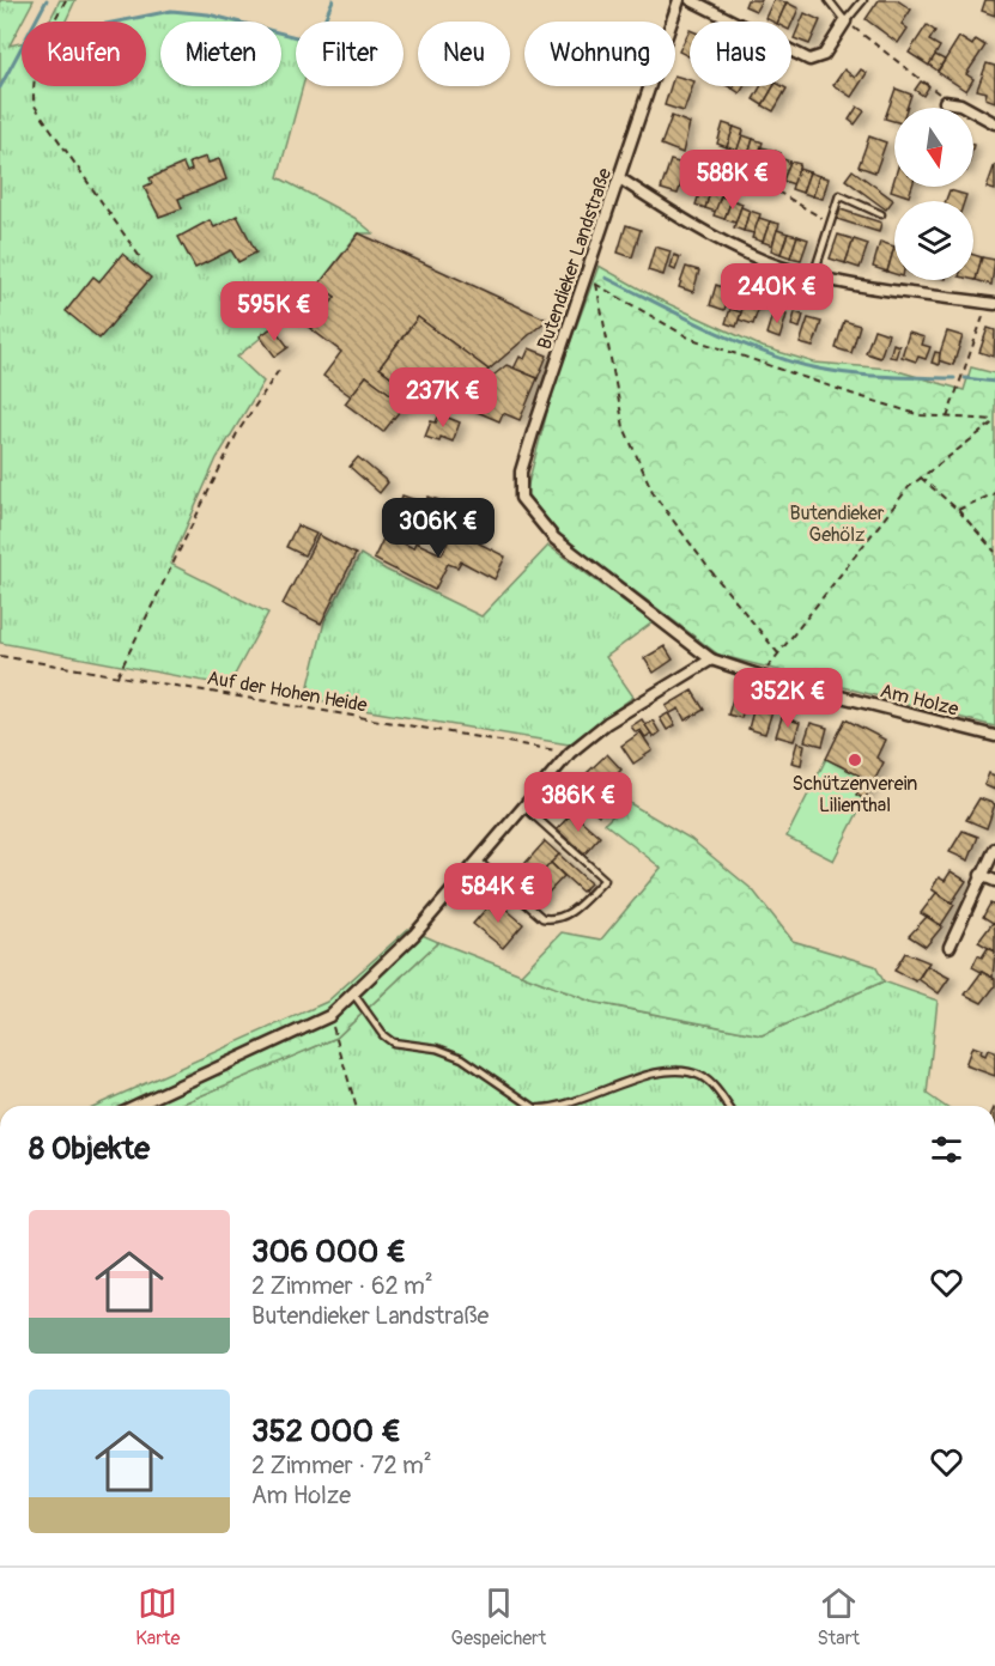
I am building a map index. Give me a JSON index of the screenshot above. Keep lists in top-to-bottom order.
{
  "streets": {
    "street": ["Butendieker Landstraße", "Am Holze"],
    "path": ["Auf der Hohen Heide"]
  },
  "crossings": [
    ["Butendieker Landstraße", "Am Holze"]
  ],
  "parks": ["Butendieker Gehölz"],
  "places": ["Schützenverein Lilienthal"],
  "north": "bottom",
  "page": {
    "chip": [
      "Kaufen",
      "Mieten",
      "Filter",
      "Neu",
      "Wohnung",
      "Haus"
    ],
    "price": [
      "588K €",
      "240K €",
      "595K €",
      "237K €",
      "306K €",
      "352K €",
      "386K €",
      "584K €"
    ],
    "heading": "8 Objekte",
    "list": [
      {
        "name": "306 000 €",
        "note": "2 Zimmer · 62 m² · Butendieker Landstraße"
      },
      {
        "name": "352 000 €",
        "note": "2 Zimmer · 72 m² · Am Holze"
      }
    ],
    "tabs": ["Karte", "Gespeichert", "Start"]
  }
}
